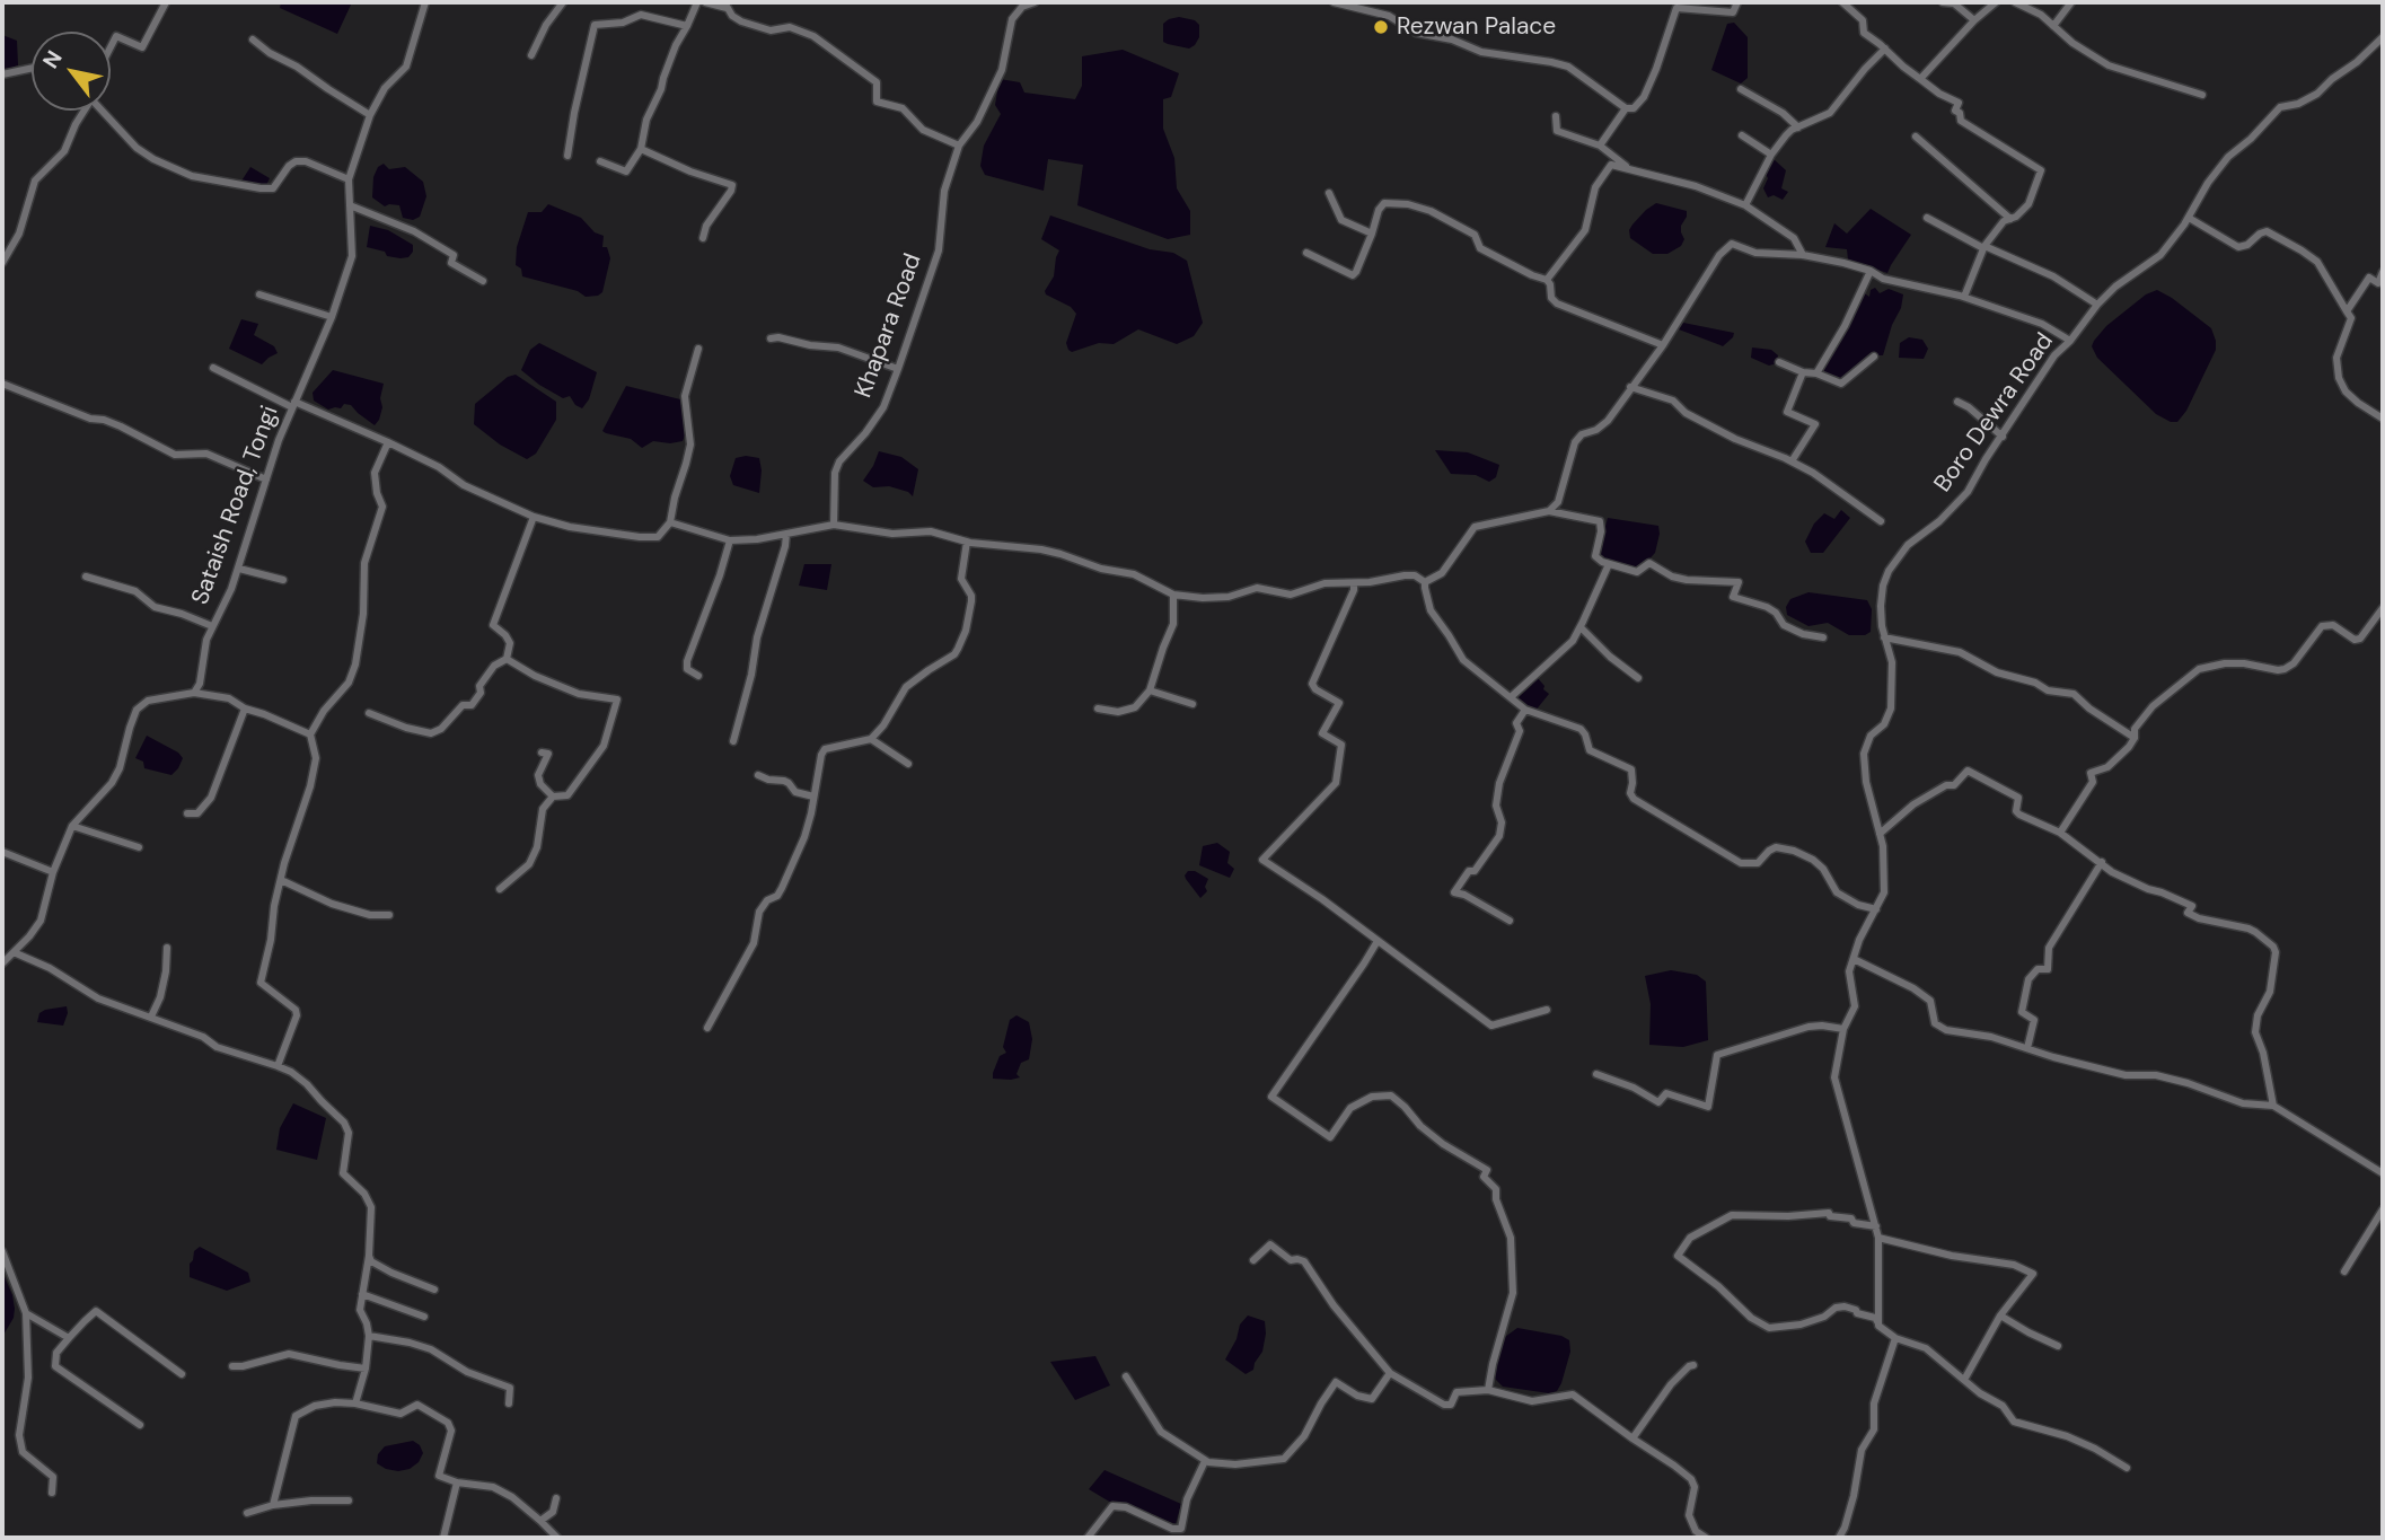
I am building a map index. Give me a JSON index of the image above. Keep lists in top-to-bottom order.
{
  "streets": {
    "street": ["Khapara Road", "Boro Dewra Road", "Sataish Road, Tongi"]
  },
  "places": ["Rezwan Palace"],
  "north": "top left"
}
